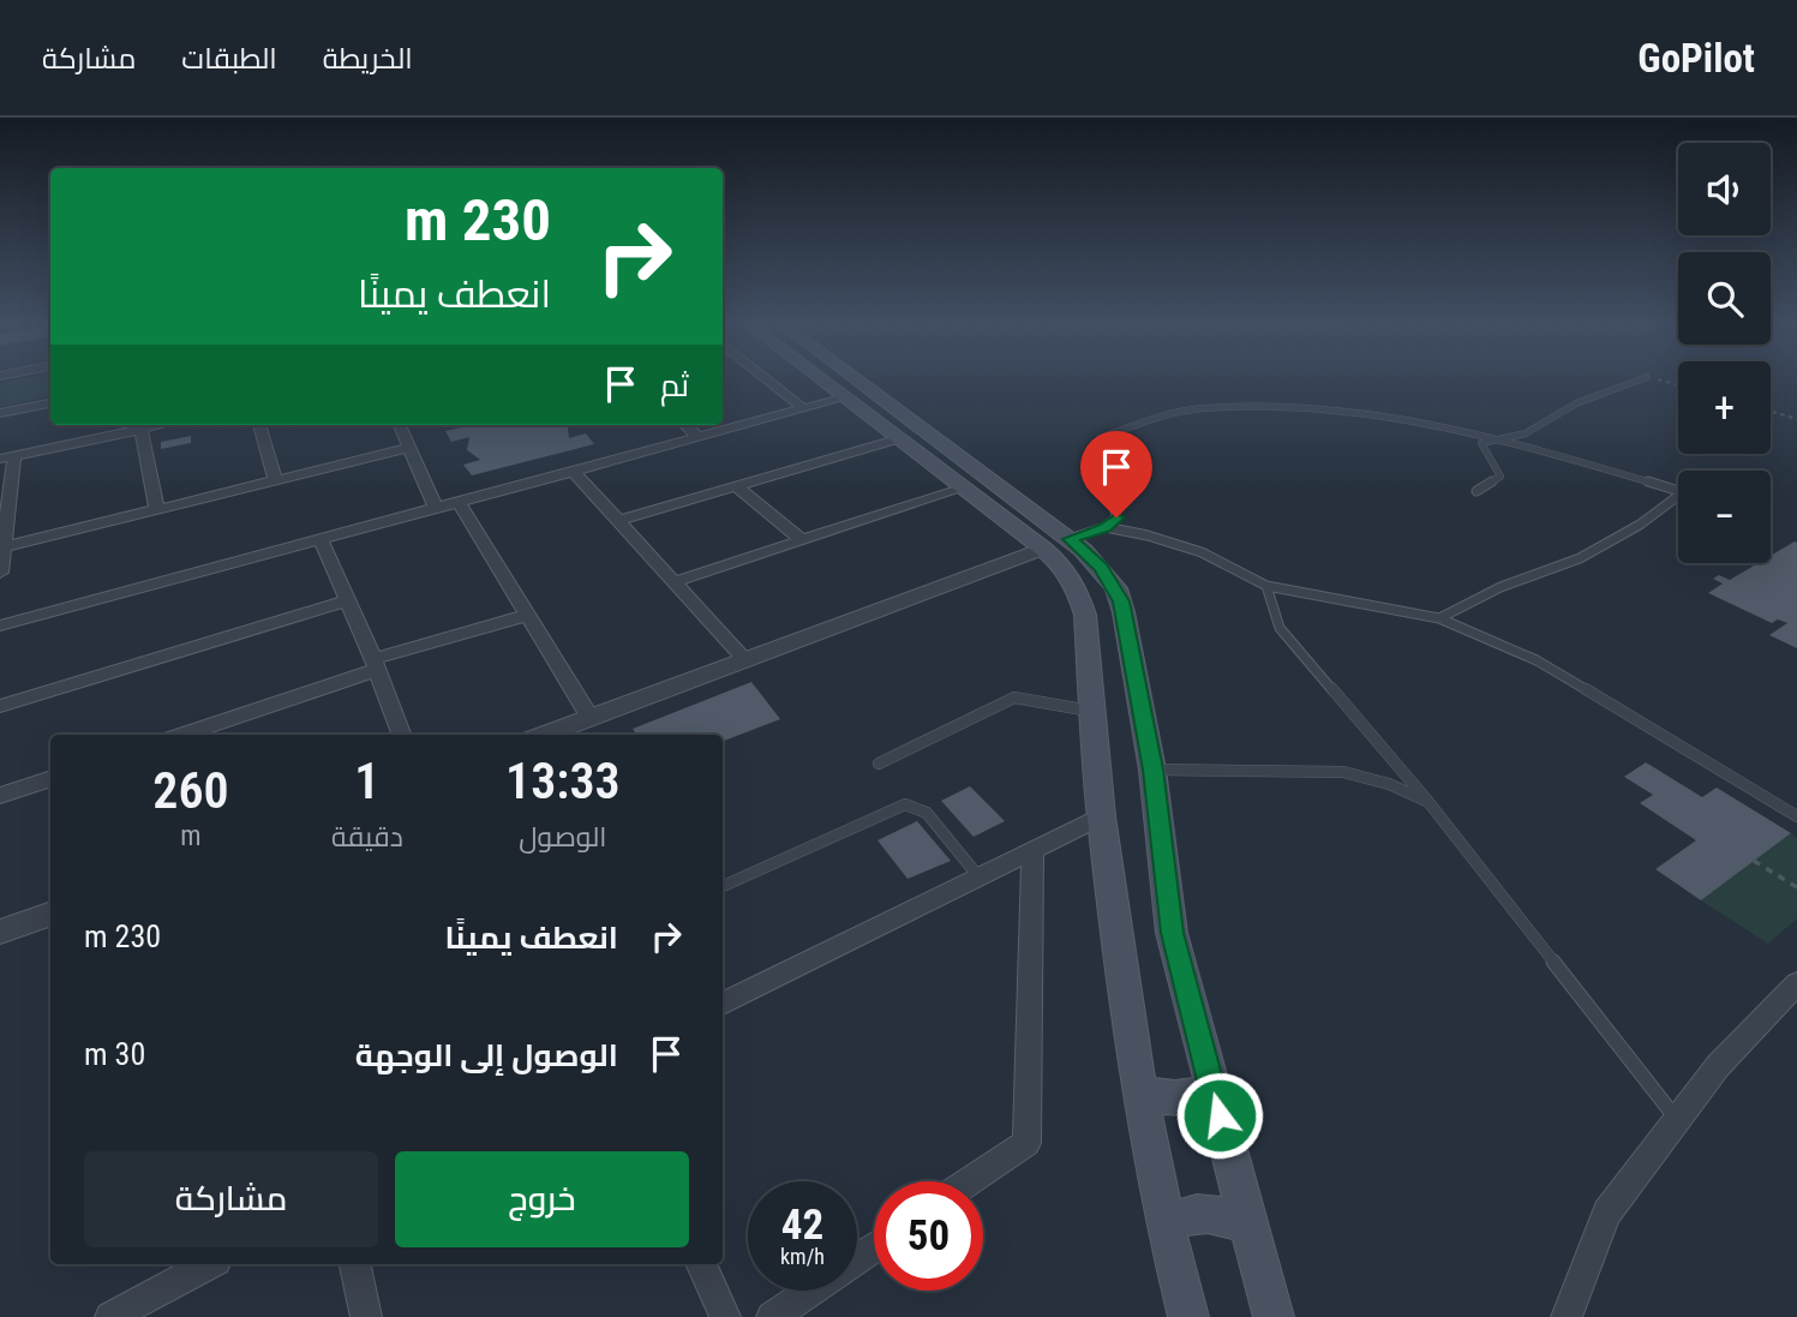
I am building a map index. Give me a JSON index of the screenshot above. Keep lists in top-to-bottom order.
{
  "page": {
    "header": "GoPilot",
    "nav": ["الخريطة", "الطبقات", "مشاركة"],
    "map_buttons": ["+", "−"],
    "turn": ["230 m", "انعطف يمينًا"],
    "then": "ثم",
    "eta": [
      "13:33",
      "الوصول",
      "1",
      "دقيقة",
      "260",
      "m"
    ],
    "list": [
      {
        "name": "انعطف يمينًا",
        "value": "230 m"
      },
      {
        "name": "الوصول إلى الوجهة",
        "value": "30 m"
      }
    ],
    "buttons": ["خروج", "مشاركة"],
    "speed": "42 km/h",
    "limit": "50"
  }
}
